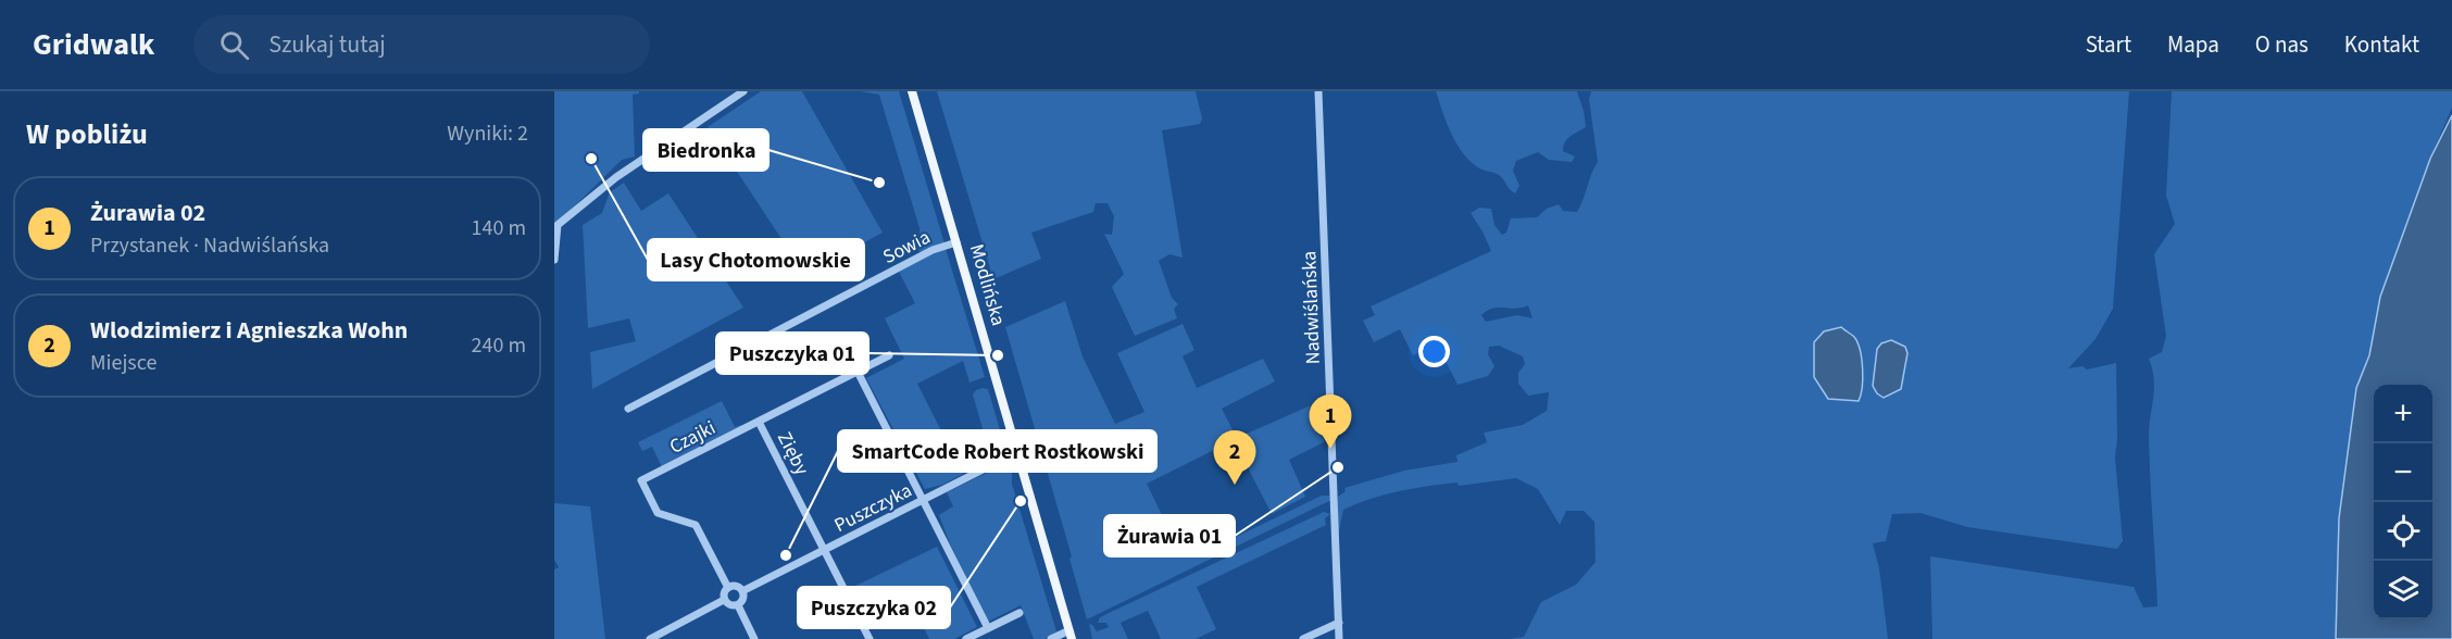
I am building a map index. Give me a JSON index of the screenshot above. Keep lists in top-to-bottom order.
{
  "streets": {
    "main road": ["Modlińska"],
    "street": [
      "Sowia",
      "Nadwiślańska",
      "Czajki",
      "Zięby",
      "Puszczyka"
    ]
  },
  "crossings": [
    ["Sowia", "Modlińska"],
    ["Modlińska", "Puszczyka"],
    ["Czajki", "Zięby"],
    ["Czajki", "Puszczyka"],
    ["Zięby", "Puszczyka"]
  ],
  "places": [
    "Lasy Chotomowskie",
    "Biedronka",
    "Puszczyka 01",
    "Żurawia 01",
    "Puszczyka 02",
    "SmartCode Robert Rostkowski"
  ],
  "page": {
    "header": "Gridwalk",
    "search": "Szukaj tutaj",
    "nav": [
      "Start",
      "Mapa",
      "O nas",
      "Kontakt"
    ],
    "heading": ["W pobliżu", "Wyniki: 2"],
    "list": [
      {
        "mark": "1",
        "name": "Żurawia 02",
        "note": "Przystanek · Nadwiślańska",
        "value": "140 m"
      },
      {
        "mark": "2",
        "name": "Wlodzimierz i Agnieszka Wohn",
        "note": "Miejsce",
        "value": "240 m"
      }
    ],
    "map_buttons": ["+", "−"],
    "pins": ["1", "2"]
  }
}
